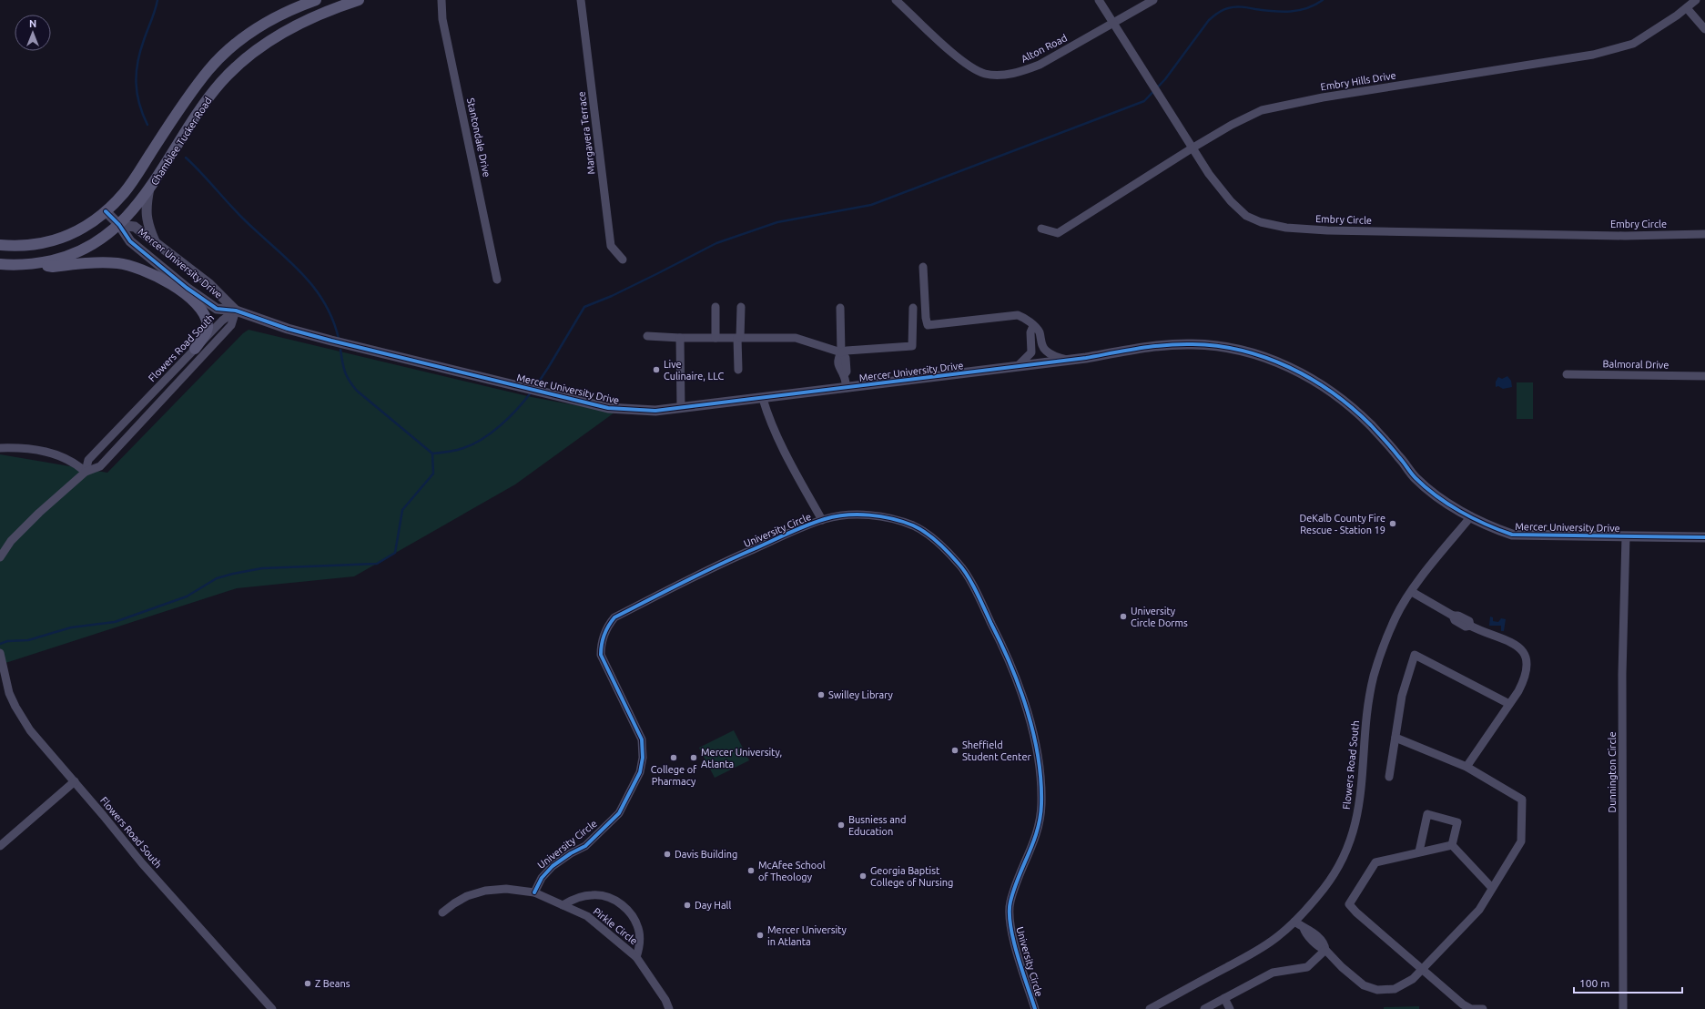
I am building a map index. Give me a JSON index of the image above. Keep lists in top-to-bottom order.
{
  "streets": {
    "main road": ["Chamblee Tucker Road"],
    "street": [
      "Alton Road",
      "Embry Hills Drive",
      "Margavera Terrace",
      "Stantondale Drive",
      "Embry Circle",
      "Mercer University Drive",
      "Flowers Road South",
      "Balmoral Drive",
      "University Circle",
      "Dunnington Circle",
      "Pirkle Circle"
    ]
  },
  "crossings": [
    ["Alton Road", "Embry Circle"],
    ["Embry Hills Drive", "Embry Circle"],
    ["Chamblee Tucker Road", "Mercer University Drive"],
    ["Mercer University Drive", "Flowers Road South"],
    ["Mercer University Drive", "Dunnington Circle"],
    ["University Circle", "Pirkle Circle"]
  ],
  "places": [
    "Live Culinaire, LLC",
    "DeKalb County Fire Rescue - Station 19",
    "University Circle Dorms",
    "Swilley Library",
    "Sheffield Student Center",
    "College of Pharmacy",
    "Mercer University, Atlanta",
    "Busniess and Education",
    "Davis Building",
    "McAfee School of Theology",
    "Georgia Baptist College of Nursing",
    "Day Hall",
    "Mercer University in Atlanta",
    "Z Beans"
  ],
  "scale_bar": "100 m",
  "north": "top"
}
